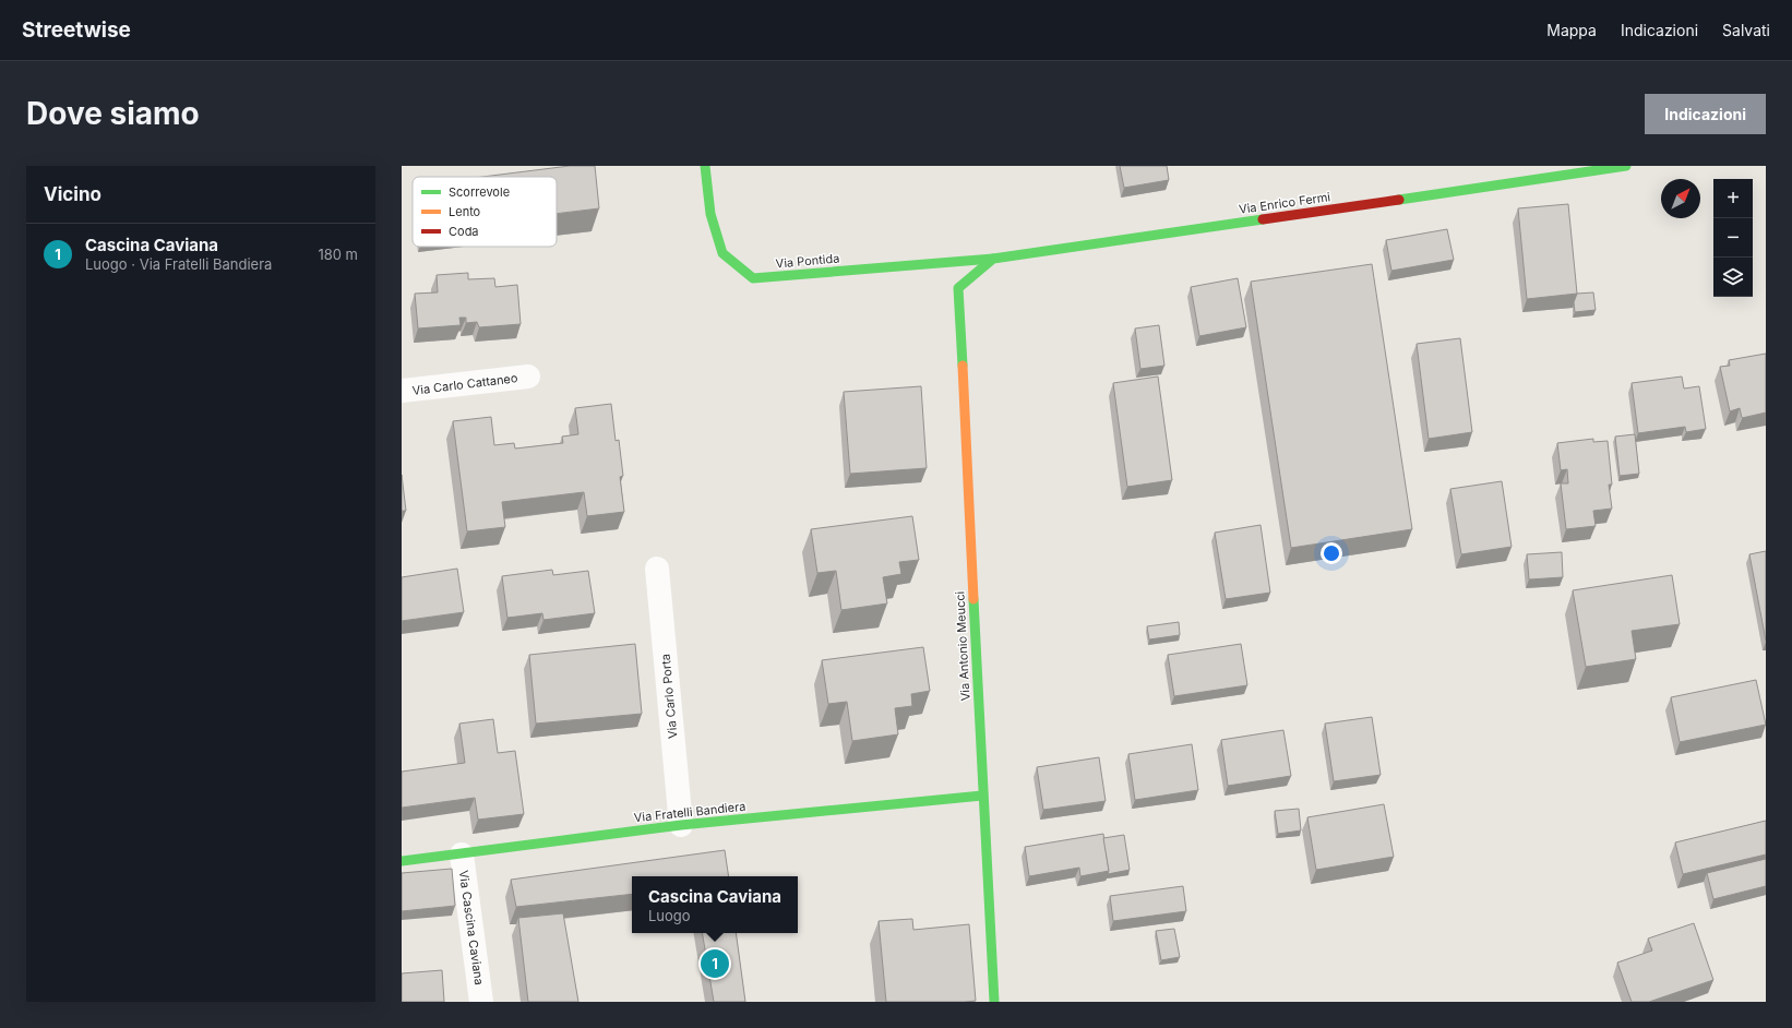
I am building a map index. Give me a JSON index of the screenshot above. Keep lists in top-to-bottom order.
{
  "streets": {
    "street": [
      "Via Enrico Fermi",
      "Via Pontida",
      "Via Carlo Cattaneo",
      "Via Antonio Meucci",
      "Via Carlo Porta",
      "Via Fratelli Bandiera",
      "Via Cascina Caviana"
    ]
  },
  "crossings": [
    ["Via Enrico Fermi", "Via Pontida"],
    ["Via Enrico Fermi", "Via Antonio Meucci"],
    ["Via Pontida", "Via Antonio Meucci"],
    ["Via Antonio Meucci", "Via Fratelli Bandiera"],
    ["Via Carlo Porta", "Via Fratelli Bandiera"],
    ["Via Fratelli Bandiera", "Via Cascina Caviana"]
  ],
  "legend": ["Scorrevole", "Lento", "Coda"],
  "north": "top right",
  "page": {
    "header": "Streetwise",
    "nav": ["Mappa", "Indicazioni", "Salvati"],
    "buttons": "Indicazioni",
    "title": "Dove siamo",
    "heading": "Vicino",
    "map_buttons": ["+", "−"],
    "list": [
      {
        "mark": "1",
        "name": "Cascina Caviana",
        "note": "Luogo · Via Fratelli Bandiera",
        "value": "180 m"
      }
    ],
    "popup": ["Cascina Caviana", "Luogo"],
    "pins": "1"
  }
}
